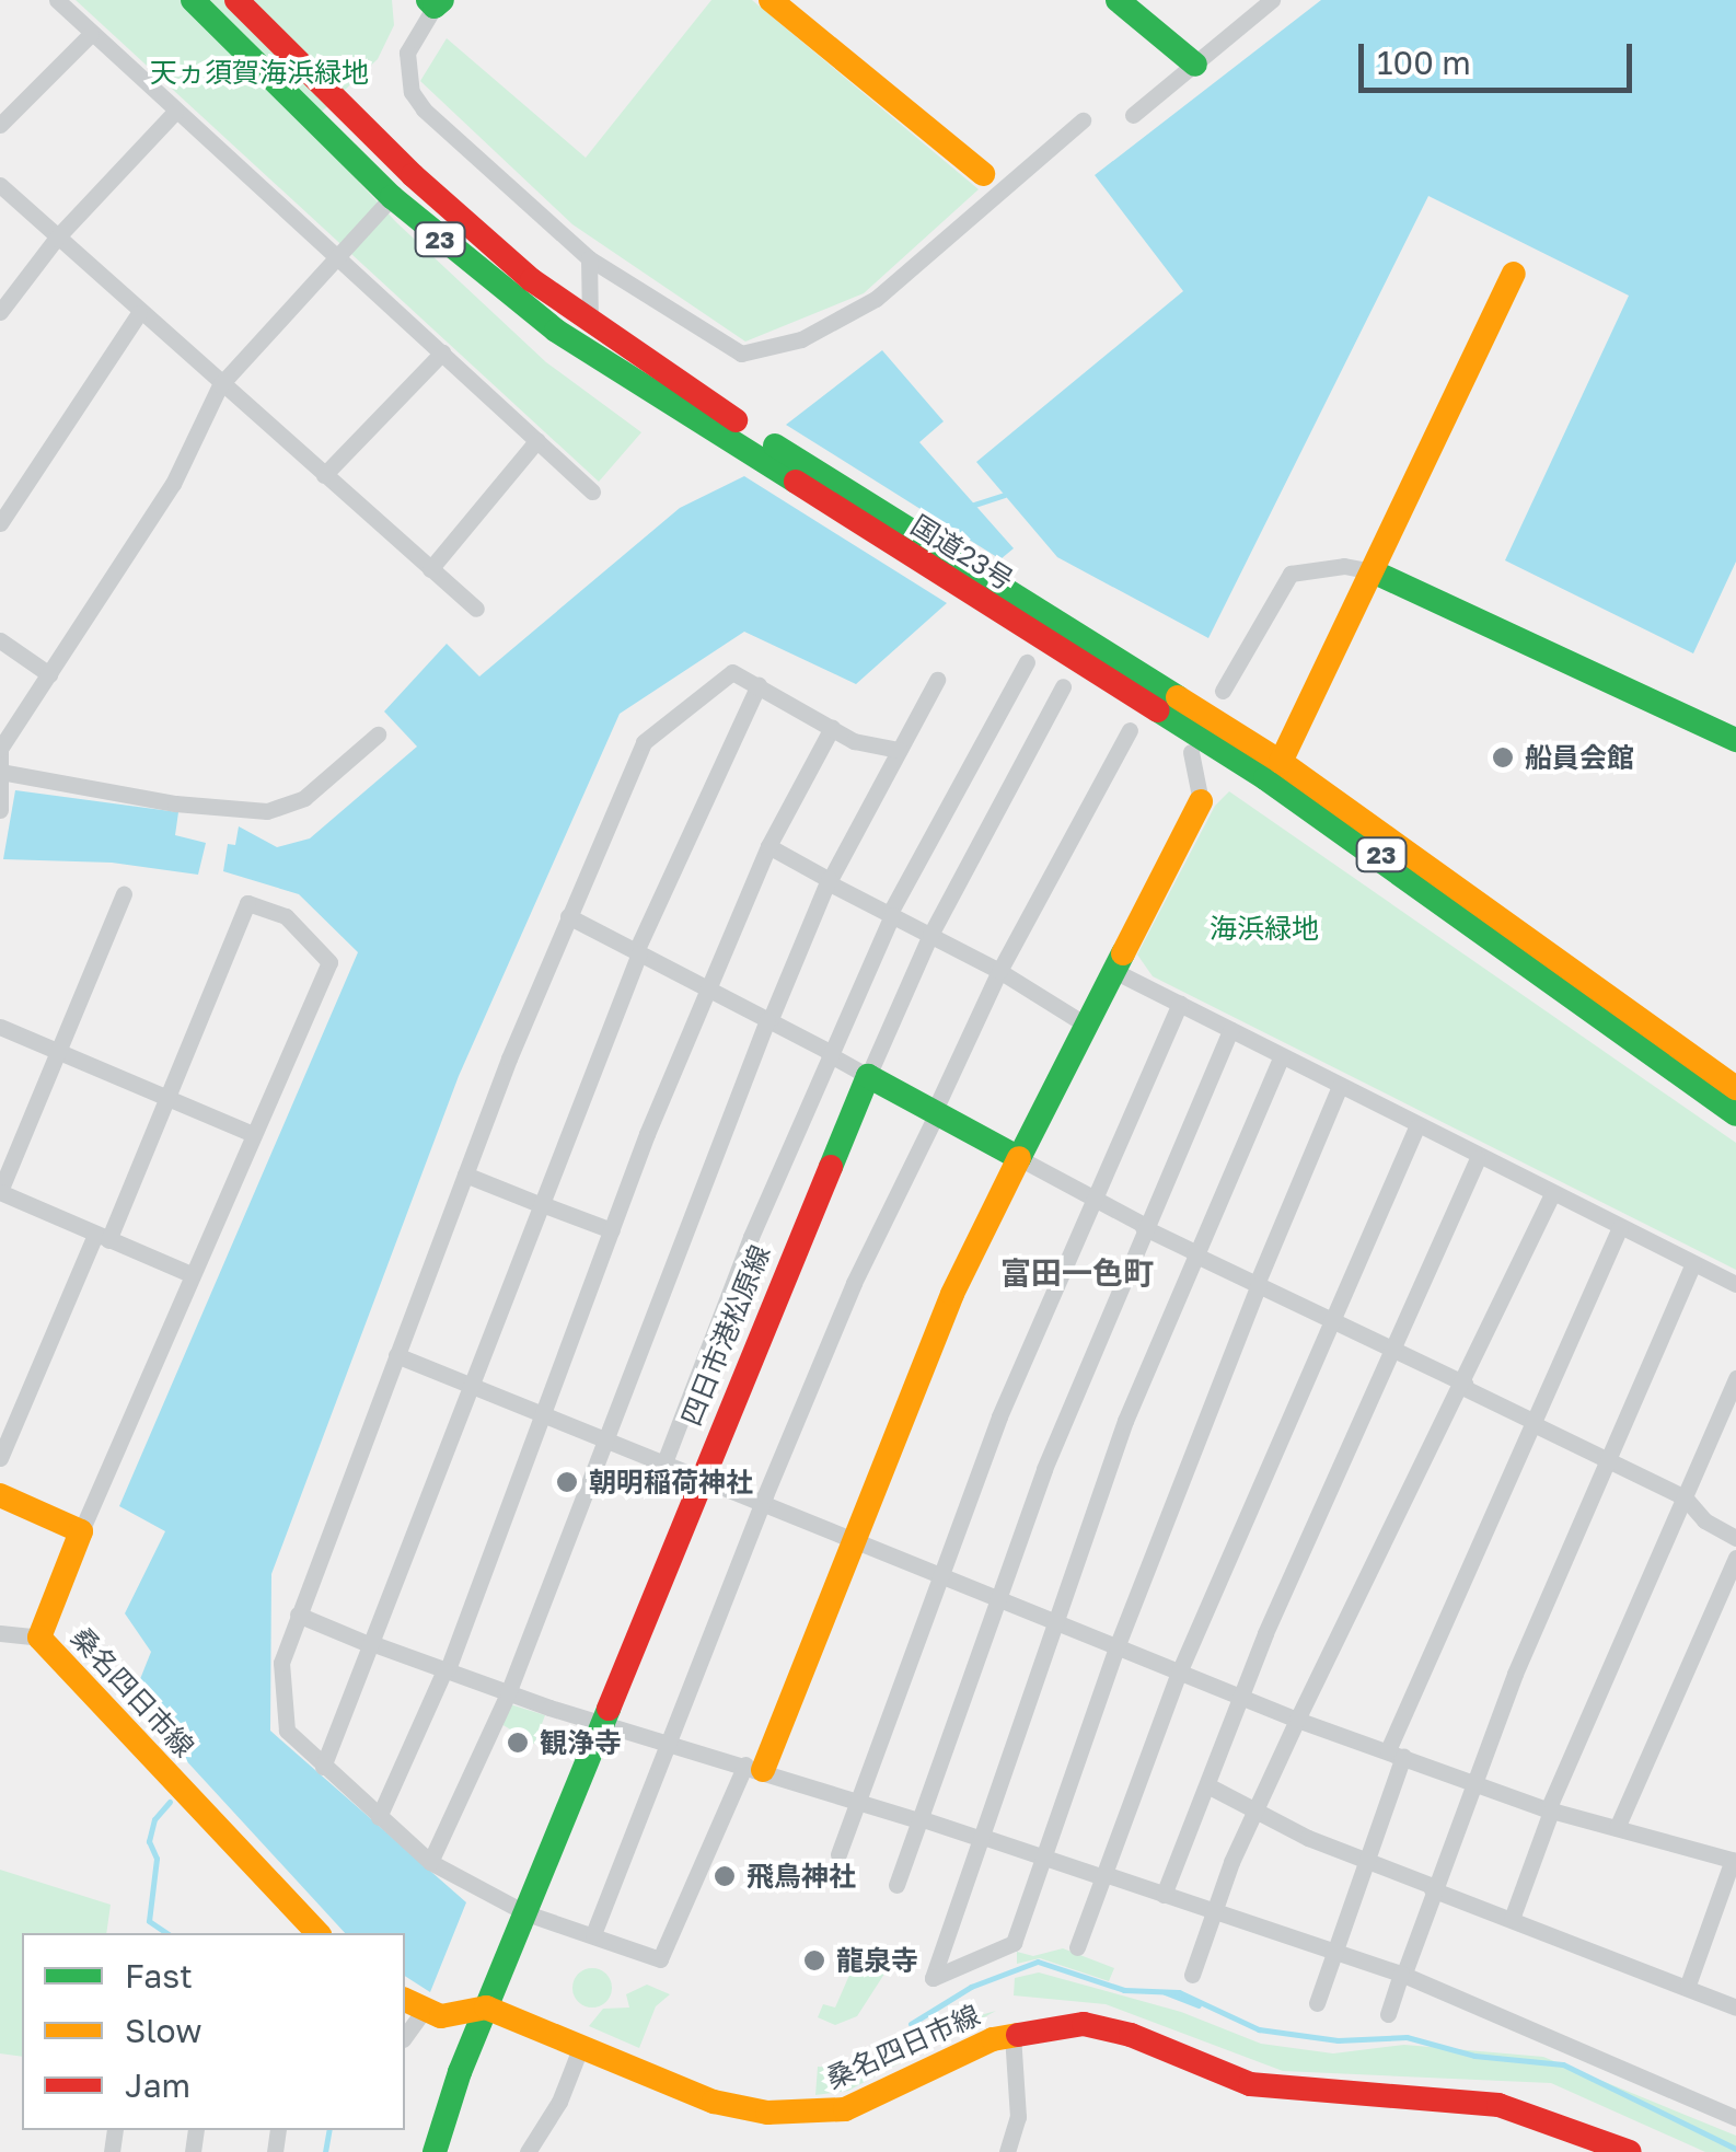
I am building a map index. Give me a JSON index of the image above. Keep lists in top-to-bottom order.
{
  "streets": {
    "main road": [
      "23",
      "国道23号",
      "四日市港松原線",
      "桑名四日市線"
    ]
  },
  "crossings": [
    ["四日市港松原線", "桑名四日市線"]
  ],
  "districts": ["富田一色町"],
  "parks": ["天ヵ須賀海浜緑地", "海浜緑地"],
  "places": [
    "船員会館",
    "朝明稲荷神社",
    "観浄寺",
    "飛鳥神社",
    "龍泉寺"
  ],
  "legend": ["Fast", "Slow", "Jam"],
  "scale_bar": "100 m"
}
